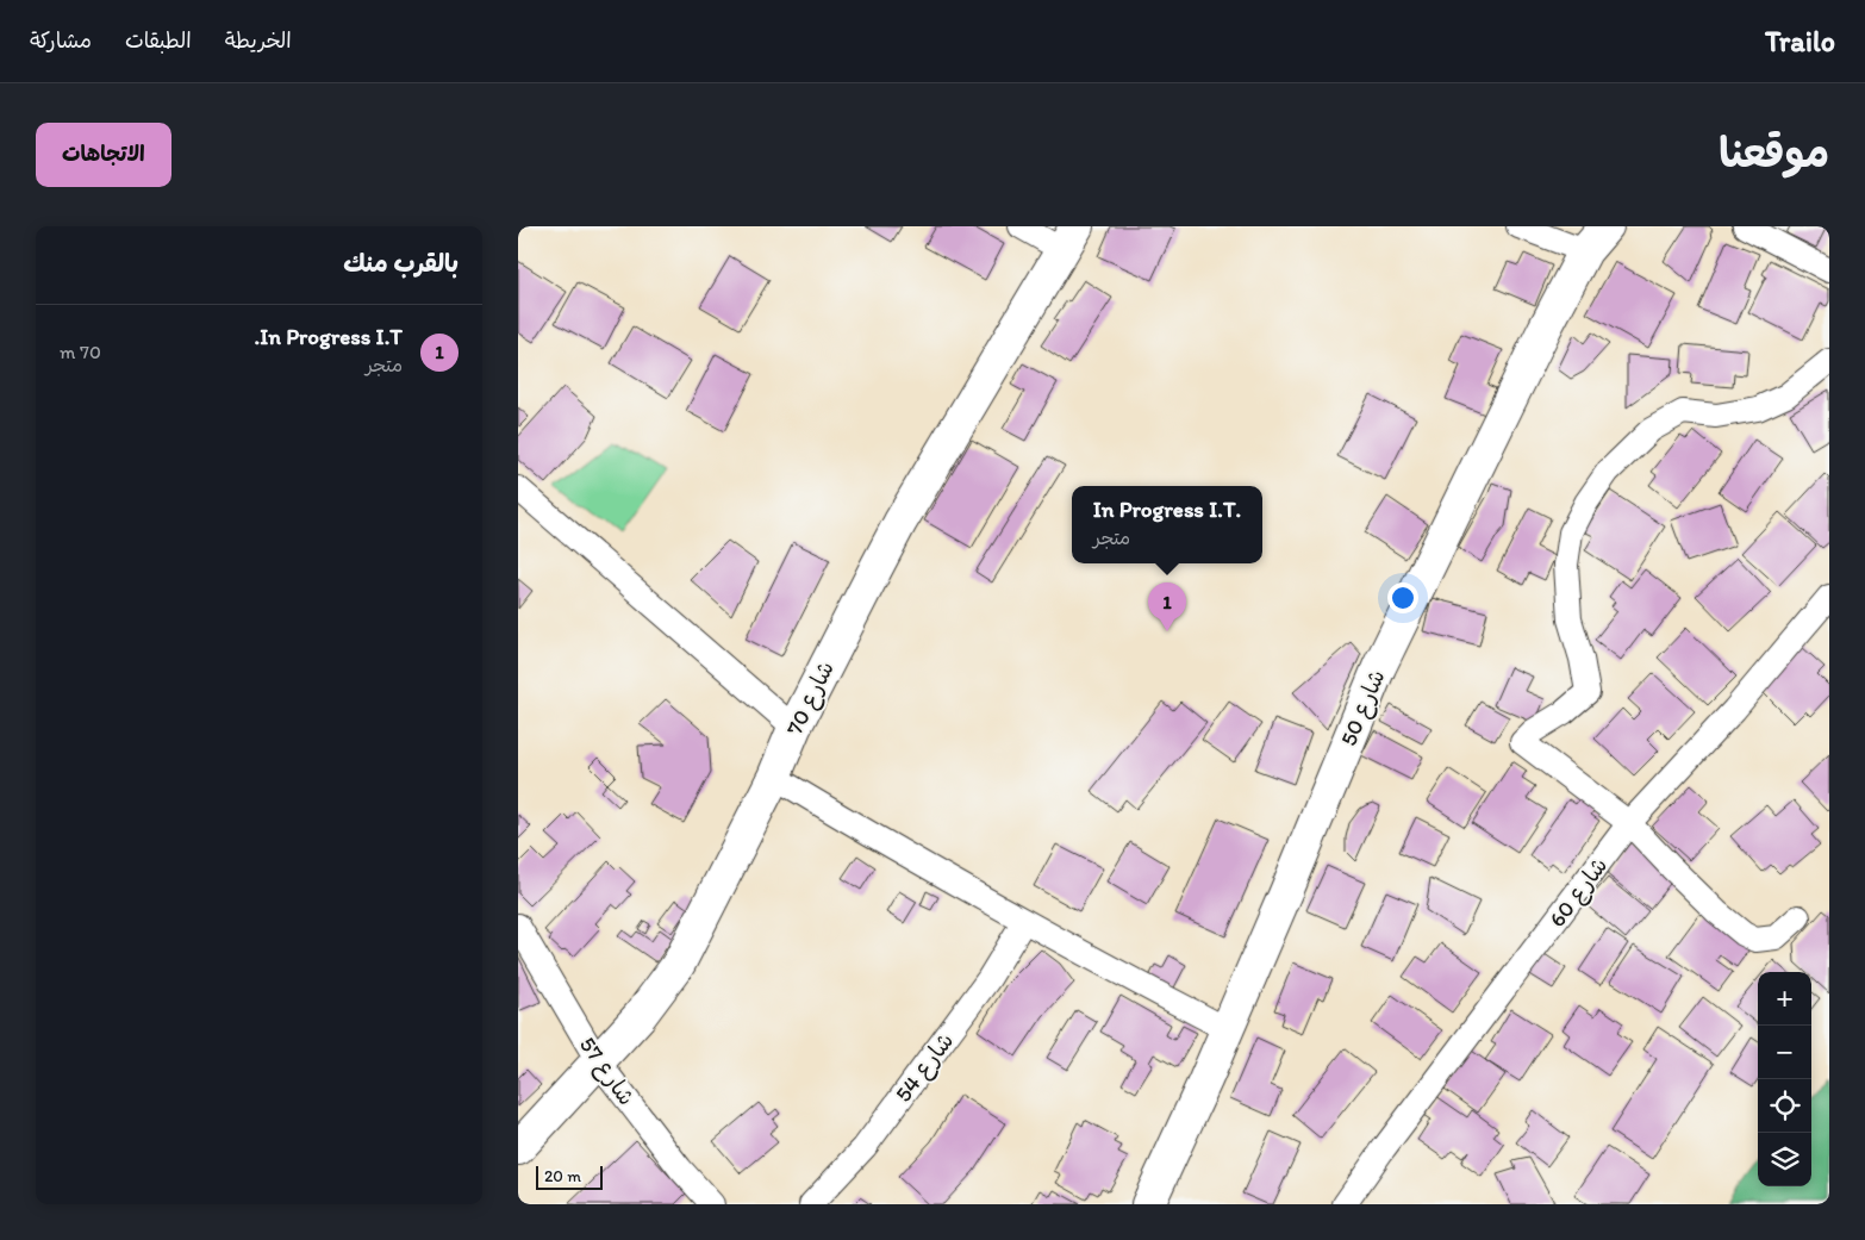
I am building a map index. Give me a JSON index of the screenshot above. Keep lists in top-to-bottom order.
{
  "streets": {
    "street": [
      "شارع 70",
      "شارع 50",
      "شارع 60",
      "شارع 54",
      "شارع 57"
    ]
  },
  "crossings": [
    ["شارع 70", "شارع 57"]
  ],
  "scale_bar": "20 m",
  "page": {
    "header": "Trailo",
    "nav": ["الخريطة", "الطبقات", "مشاركة"],
    "title": "موقعنا",
    "buttons": "الاتجاهات",
    "heading": "بالقرب منك",
    "list": [
      {
        "mark": "1",
        "name": "In Progress I.T.",
        "note": "متجر",
        "value": "70 m"
      }
    ],
    "popup": ["In Progress I.T.", "متجر"],
    "pins": "1",
    "map_buttons": ["+", "−"],
    "scale": "20 m"
  }
}
